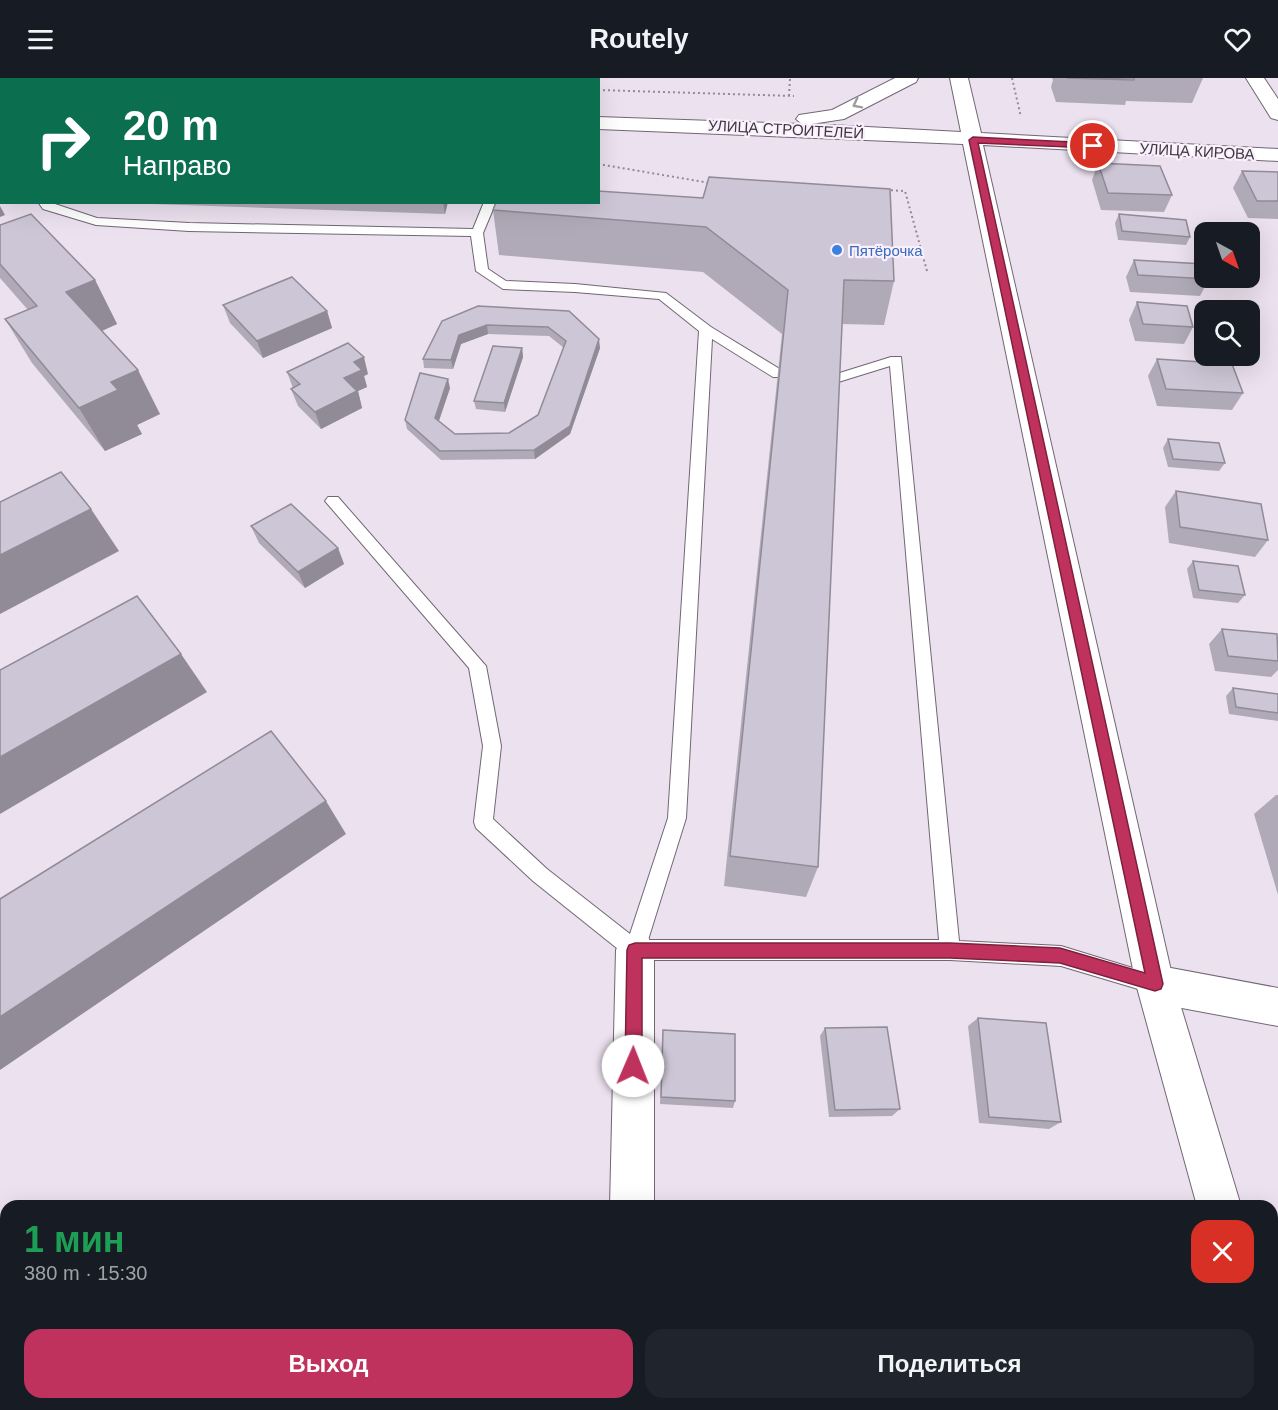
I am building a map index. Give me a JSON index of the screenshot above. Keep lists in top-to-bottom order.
{
  "streets": {
    "main road": ["УЛИЦА СТРОИТЕЛЕЙ", "УЛИЦА КИРОВА"]
  },
  "crossings": [
    ["УЛИЦА СТРОИТЕЛЕЙ", "УЛИЦА КИРОВА"]
  ],
  "places": ["Пятёрочка"],
  "north": "bottom right",
  "page": {
    "header": "Routely",
    "turn": ["20 m", "Направо"],
    "heading": ["1 мин", "380 m · 15:30"],
    "buttons": ["Выход", "Поделиться"]
  }
}
